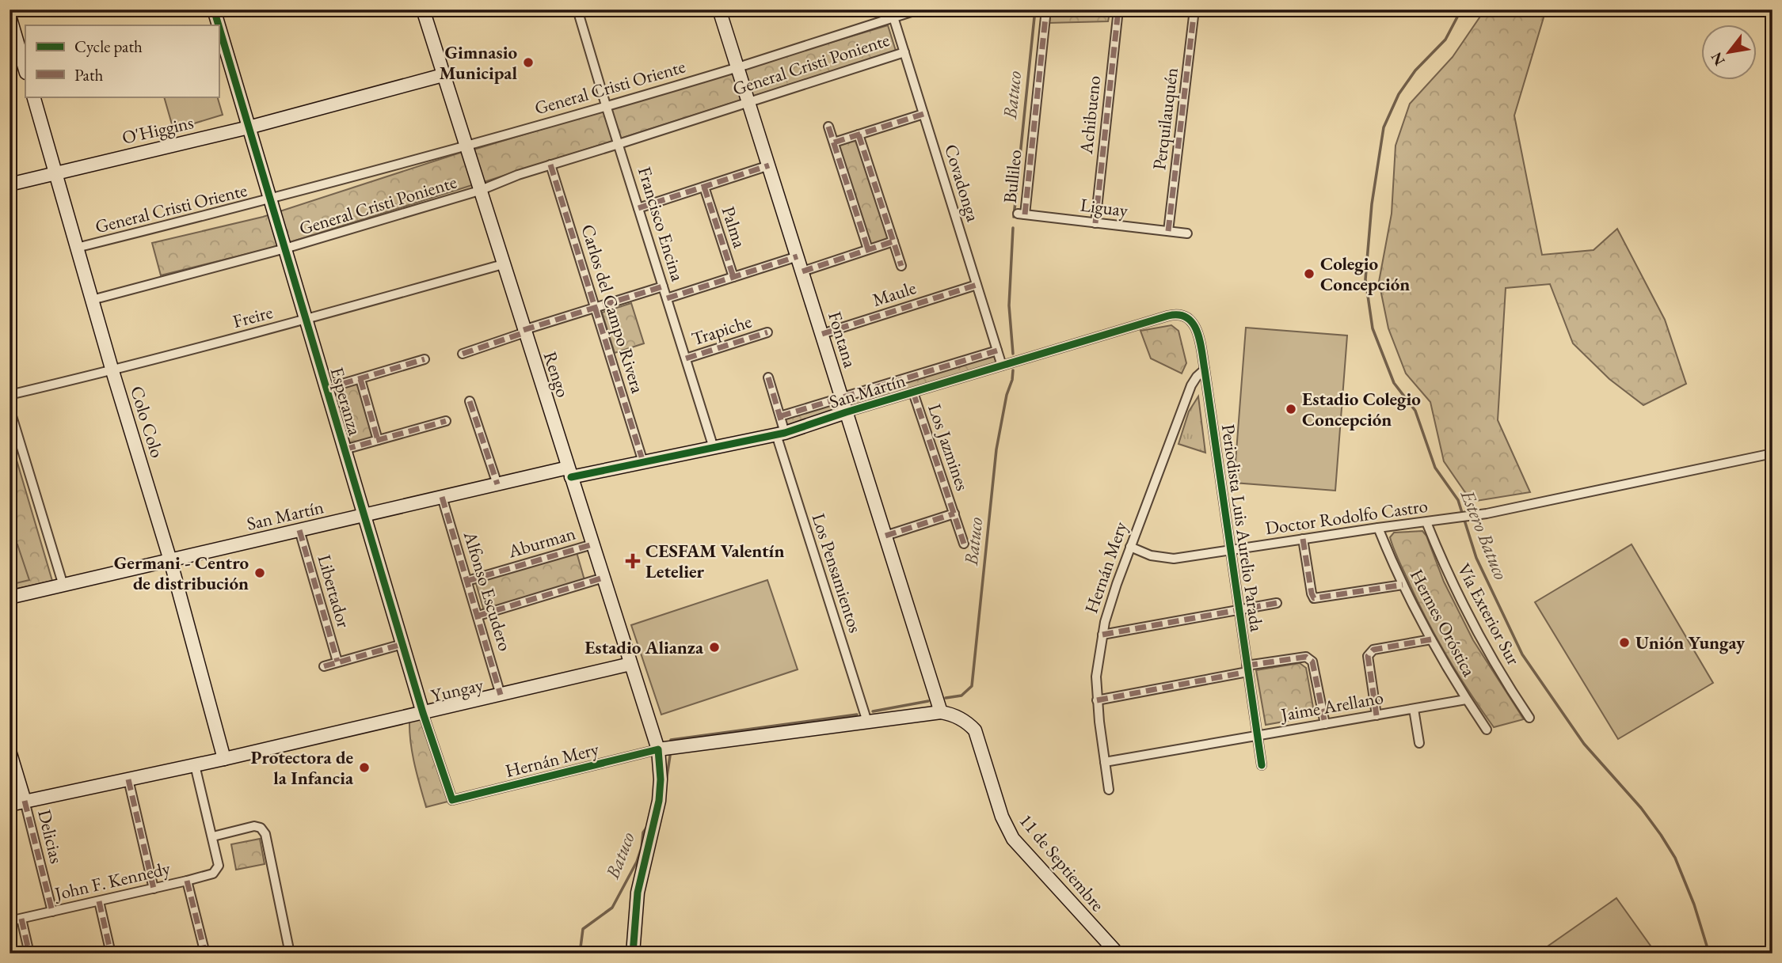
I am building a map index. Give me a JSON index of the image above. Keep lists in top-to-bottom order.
{
  "streets": {
    "street": [
      "General Cristi Poniente",
      "General Cristi Oriente",
      "Achibueno",
      "Perquilauquén",
      "O'Higgins",
      "Bullileo",
      "Covadonga",
      "Liguay",
      "Francisco Encina",
      "Palma",
      "Maule",
      "Carlos del Campo Rivera",
      "Freire",
      "Trapiche",
      "Fontana",
      "Rengo",
      "San Martín",
      "Esperanza",
      "Colo Colo",
      "Los Jazmines",
      "Doctor Rodolfo Castro",
      "Periodista Luis Aurelio Parada",
      "Aburman",
      "Hernán Mery",
      "Los Pensamientos",
      "Libertador",
      "Alfonso Escudero",
      "Vía Exterior Sur",
      "Hermes Oróstica",
      "Yungay",
      "Jaime Arellano",
      "Delicias",
      "11 de Septiembre",
      "John F. Kennedy"
    ]
  },
  "crossings": [
    ["General Cristi Poniente", "Covadonga"],
    ["General Cristi Poniente", "Francisco Encina"],
    ["General Cristi Poniente", "Carlos del Campo Rivera"],
    ["General Cristi Poniente", "Fontana"],
    ["General Cristi Poniente", "Rengo"],
    ["General Cristi Poniente", "Esperanza"],
    ["General Cristi Poniente", "Colo Colo"],
    ["General Cristi Oriente", "Covadonga"],
    ["General Cristi Oriente", "Francisco Encina"],
    ["General Cristi Oriente", "Fontana"],
    ["General Cristi Oriente", "Rengo"],
    ["General Cristi Oriente", "Esperanza"],
    ["General Cristi Oriente", "Colo Colo"],
    ["Achibueno", "Liguay"],
    ["Perquilauquén", "Liguay"],
    ["O'Higgins", "Rengo"],
    ["O'Higgins", "Esperanza"],
    ["O'Higgins", "Colo Colo"],
    ["Bullileo", "Liguay"],
    ["Covadonga", "Maule"],
    ["Covadonga", "San Martín"],
    ["Francisco Encina", "Trapiche"],
    ["Francisco Encina", "San Martín"],
    ["Maule", "Fontana"],
    ["Carlos del Campo Rivera", "San Martín"],
    ["Freire", "Rengo"],
    ["Freire", "Esperanza"],
    ["Freire", "Colo Colo"],
    ["Fontana", "San Martín"],
    ["Fontana", "Hernán Mery"],
    ["Fontana", "11 de Septiembre"],
    ["Rengo", "San Martín"],
    ["Rengo", "Aburman"],
    ["Rengo", "Hernán Mery"],
    ["Rengo", "Yungay"],
    ["San Martín", "Esperanza"],
    ["San Martín", "Colo Colo"],
    ["San Martín", "Los Jazmines"],
    ["San Martín", "Periodista Luis Aurelio Parada"],
    ["San Martín", "Los Pensamientos"],
    ["San Martín", "Libertador"],
    ["San Martín", "Alfonso Escudero"],
    ["Esperanza", "Hernán Mery"],
    ["Esperanza", "Yungay"],
    ["Colo Colo", "Yungay"],
    ["Doctor Rodolfo Castro", "Periodista Luis Aurelio Parada"],
    ["Doctor Rodolfo Castro", "Hernán Mery"],
    ["Doctor Rodolfo Castro", "Vía Exterior Sur"],
    ["Doctor Rodolfo Castro", "Hermes Oróstica"],
    ["Periodista Luis Aurelio Parada", "Hernán Mery"],
    ["Periodista Luis Aurelio Parada", "Jaime Arellano"],
    ["Aburman", "Alfonso Escudero"],
    ["Hernán Mery", "Los Pensamientos"],
    ["Hernán Mery", "Jaime Arellano"],
    ["Hernán Mery", "11 de Septiembre"],
    ["Alfonso Escudero", "Yungay"],
    ["Hermes Oróstica", "Jaime Arellano"],
    ["Yungay", "Delicias"],
    ["Delicias", "John F. Kennedy"]
  ],
  "water": ["Batuco", "Estero Batuco"],
  "places": {
    "other": [
      "Gimnasio Municipal",
      "Colegio Concepción",
      "Estadio Colegio Concepción",
      "Germani - Centro de distribución",
      "Unión Yungay",
      "Estadio Alianza",
      "Protectora de la Infancia"
    ],
    "health": ["CESFAM Valentín Letelier"]
  },
  "legend": ["Cycle path", "Path"],
  "north": "bottom left"
}
